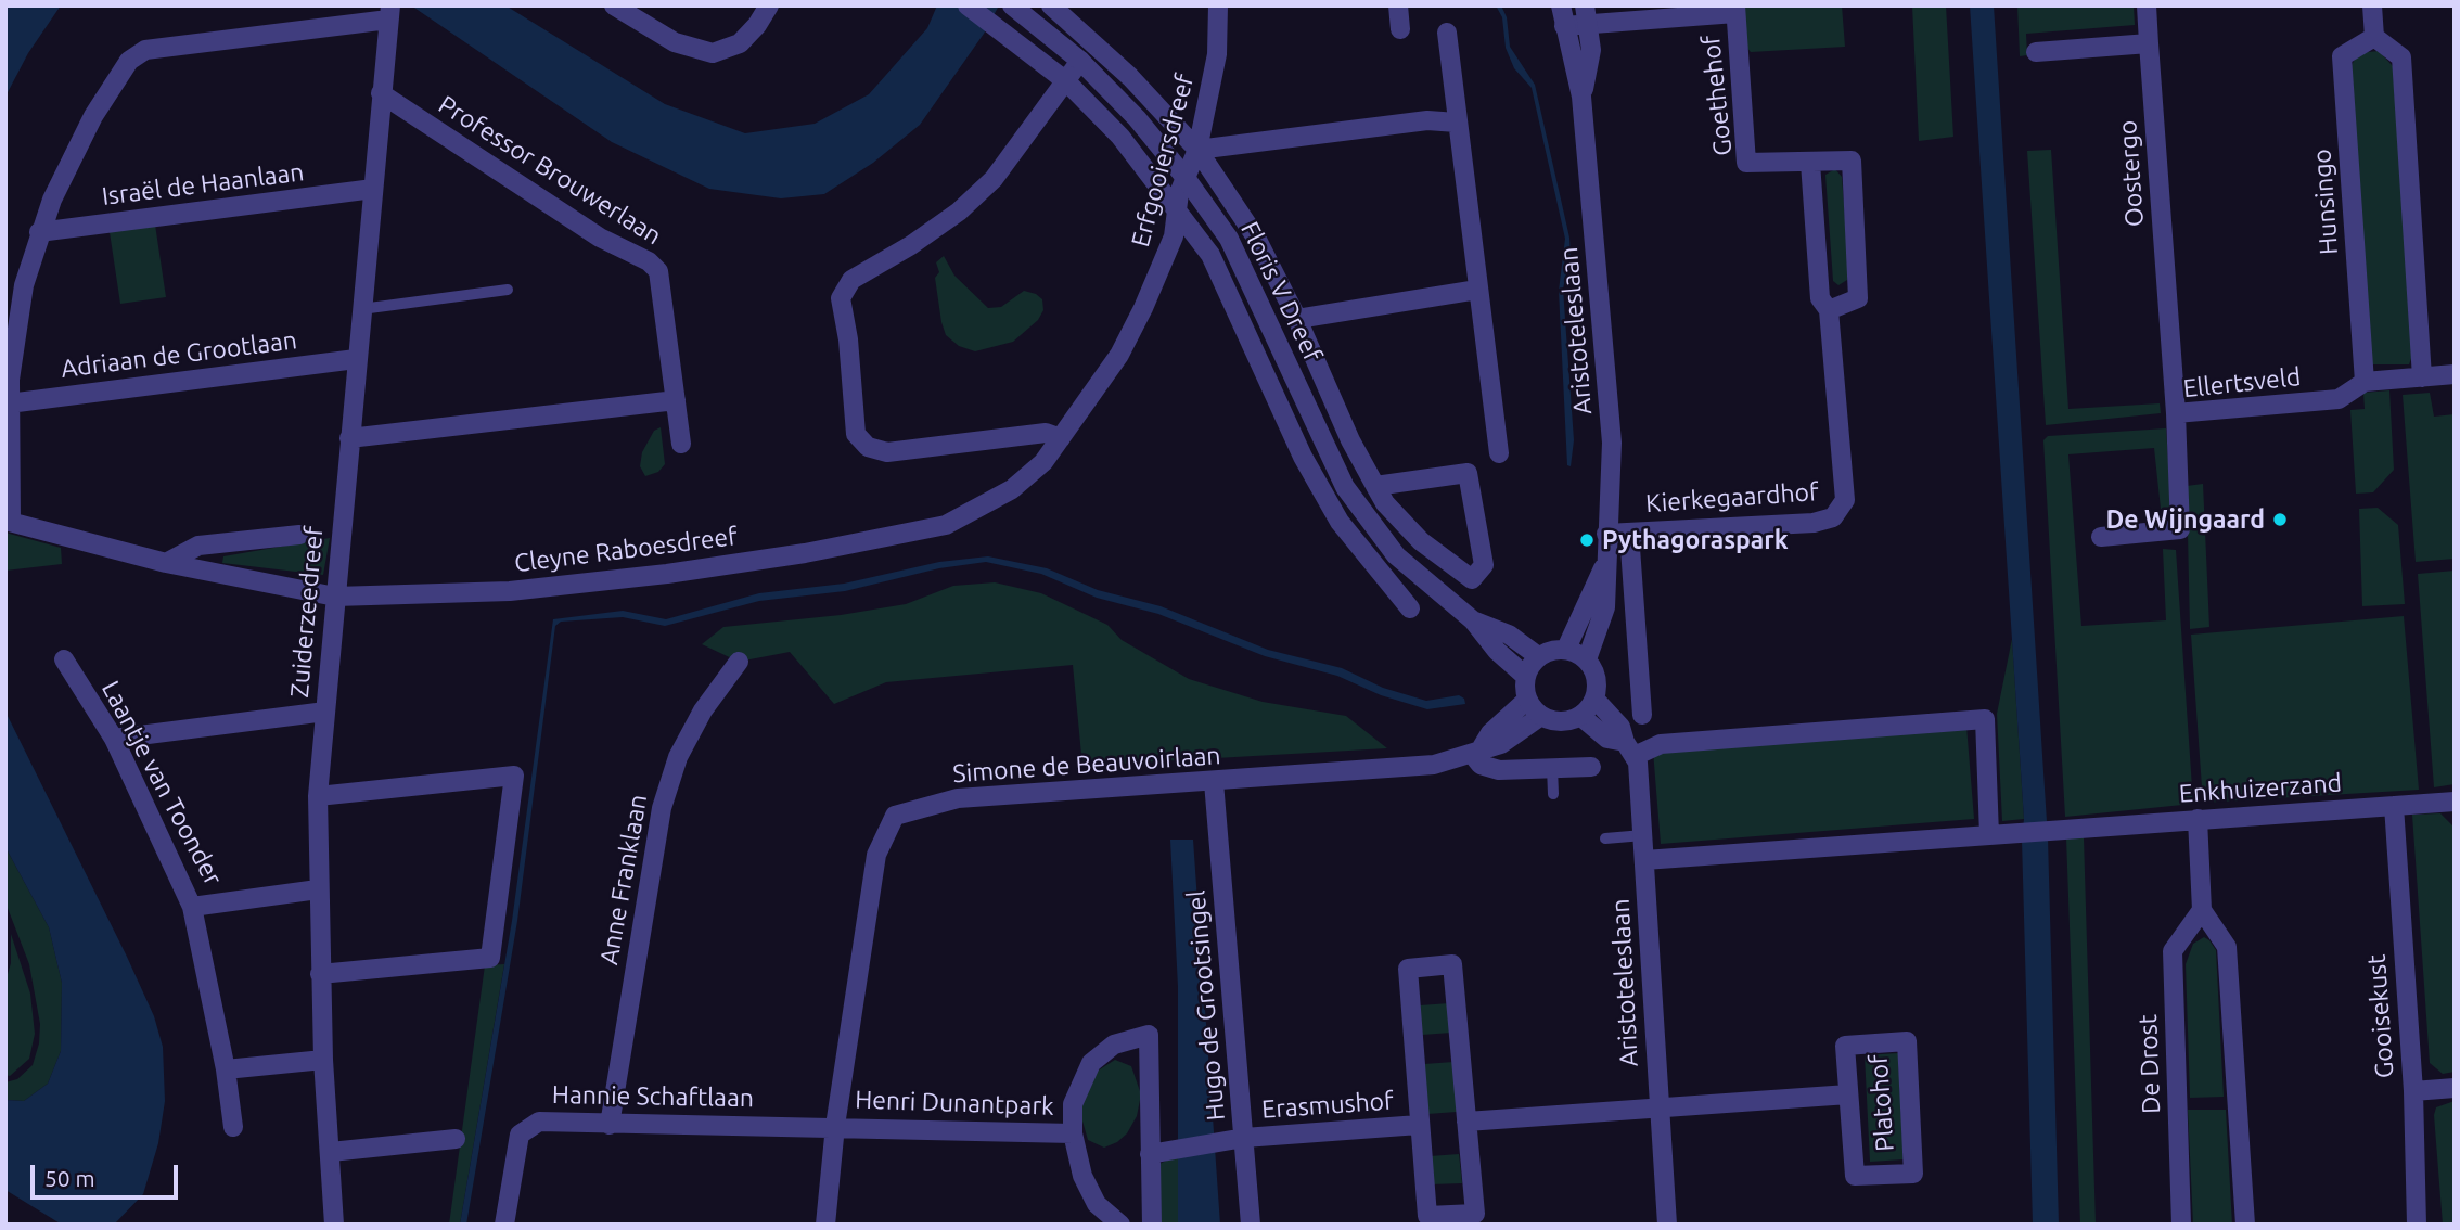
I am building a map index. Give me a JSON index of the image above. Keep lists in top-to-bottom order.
{
  "streets": {
    "street": [
      "Goethehof",
      "Erfgooiersdreef",
      "Professor Brouwerlaan",
      "Oostergo",
      "Israël de Haanlaan",
      "Hunsingo",
      "Floris V Dreef",
      "Aristoteleslaan",
      "Adriaan de Grootlaan",
      "Ellertsveld",
      "Kierkegaardhof",
      "Cleyne Raboesdreef",
      "Zuiderzeedreef",
      "Simone de Beauvoirlaan",
      "Laantje van Toonder",
      "Enkhuizerzand",
      "Anne Franklaan",
      "Hugo de Grootsingel",
      "Gooisekust",
      "De Drost",
      "Hannie Schaftlaan",
      "Henri Dunantpark",
      "Platohof",
      "Erasmushof"
    ]
  },
  "crossings": [
    ["Goethehof", "Aristoteleslaan"],
    ["Goethehof", "Kierkegaardhof"],
    ["Erfgooiersdreef", "Floris V Dreef"],
    ["Erfgooiersdreef", "Cleyne Raboesdreef"],
    ["Professor Brouwerlaan", "Zuiderzeedreef"],
    ["Oostergo", "Ellertsveld"],
    ["Israël de Haanlaan", "Zuiderzeedreef"],
    ["Hunsingo", "Ellertsveld"],
    ["Floris V Dreef", "Aristoteleslaan"],
    ["Floris V Dreef", "Simone de Beauvoirlaan"],
    ["Aristoteleslaan", "Kierkegaardhof"],
    ["Aristoteleslaan", "Simone de Beauvoirlaan"],
    ["Aristoteleslaan", "Platohof"],
    ["Adriaan de Grootlaan", "Zuiderzeedreef"],
    ["Cleyne Raboesdreef", "Zuiderzeedreef"],
    ["Zuiderzeedreef", "Laantje van Toonder"],
    ["Simone de Beauvoirlaan", "Hugo de Grootsingel"],
    ["Simone de Beauvoirlaan", "Hannie Schaftlaan"],
    ["Simone de Beauvoirlaan", "Henri Dunantpark"],
    ["Enkhuizerzand", "Gooisekust"],
    ["Anne Franklaan", "Hannie Schaftlaan"],
    ["Hugo de Grootsingel", "Erasmushof"],
    ["Hannie Schaftlaan", "Henri Dunantpark"],
    ["Henri Dunantpark", "Erasmushof"]
  ],
  "places": ["De Wijngaard", "Pythagoraspark"],
  "scale_bar": "50 m"
}
